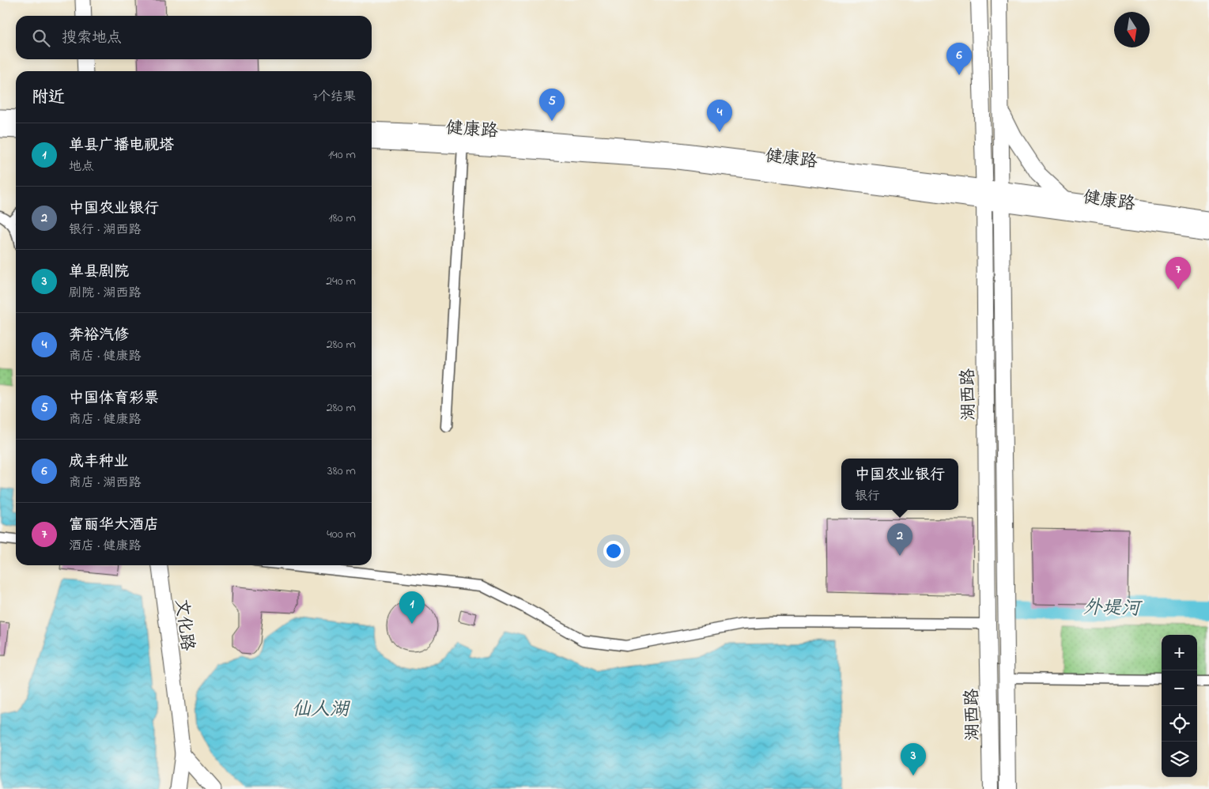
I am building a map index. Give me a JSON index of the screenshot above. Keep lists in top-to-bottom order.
{
  "streets": {
    "main road": ["健康路", "湖西路", "文化路"]
  },
  "crossings": [
    ["健康路", "湖西路"]
  ],
  "water": ["外堤河", "仙人湖"],
  "north": "bottom",
  "page": {
    "search": "搜索地点",
    "pins": [
      "6",
      "5",
      "4",
      "7",
      "2",
      "1",
      "3"
    ],
    "heading": ["附近", "7个结果"],
    "list": [
      {
        "mark": "1",
        "name": "单县广播电视塔",
        "note": "地点",
        "value": "140 m"
      },
      {
        "mark": "2",
        "name": "中国农业银行",
        "note": "银行 · 湖西路",
        "value": "180 m"
      },
      {
        "mark": "3",
        "name": "单县剧院",
        "note": "剧院 · 湖西路",
        "value": "240 m"
      },
      {
        "mark": "4",
        "name": "奔裕汽修",
        "note": "商店 · 健康路",
        "value": "280 m"
      },
      {
        "mark": "5",
        "name": "中国体育彩票",
        "note": "商店 · 健康路",
        "value": "280 m"
      },
      {
        "mark": "6",
        "name": "成丰种业",
        "note": "商店 · 湖西路",
        "value": "380 m"
      },
      {
        "mark": "7",
        "name": "富丽华大酒店",
        "note": "酒店 · 健康路",
        "value": "400 m"
      }
    ],
    "popup": ["中国农业银行", "银行"],
    "map_buttons": ["+", "−"]
  }
}
